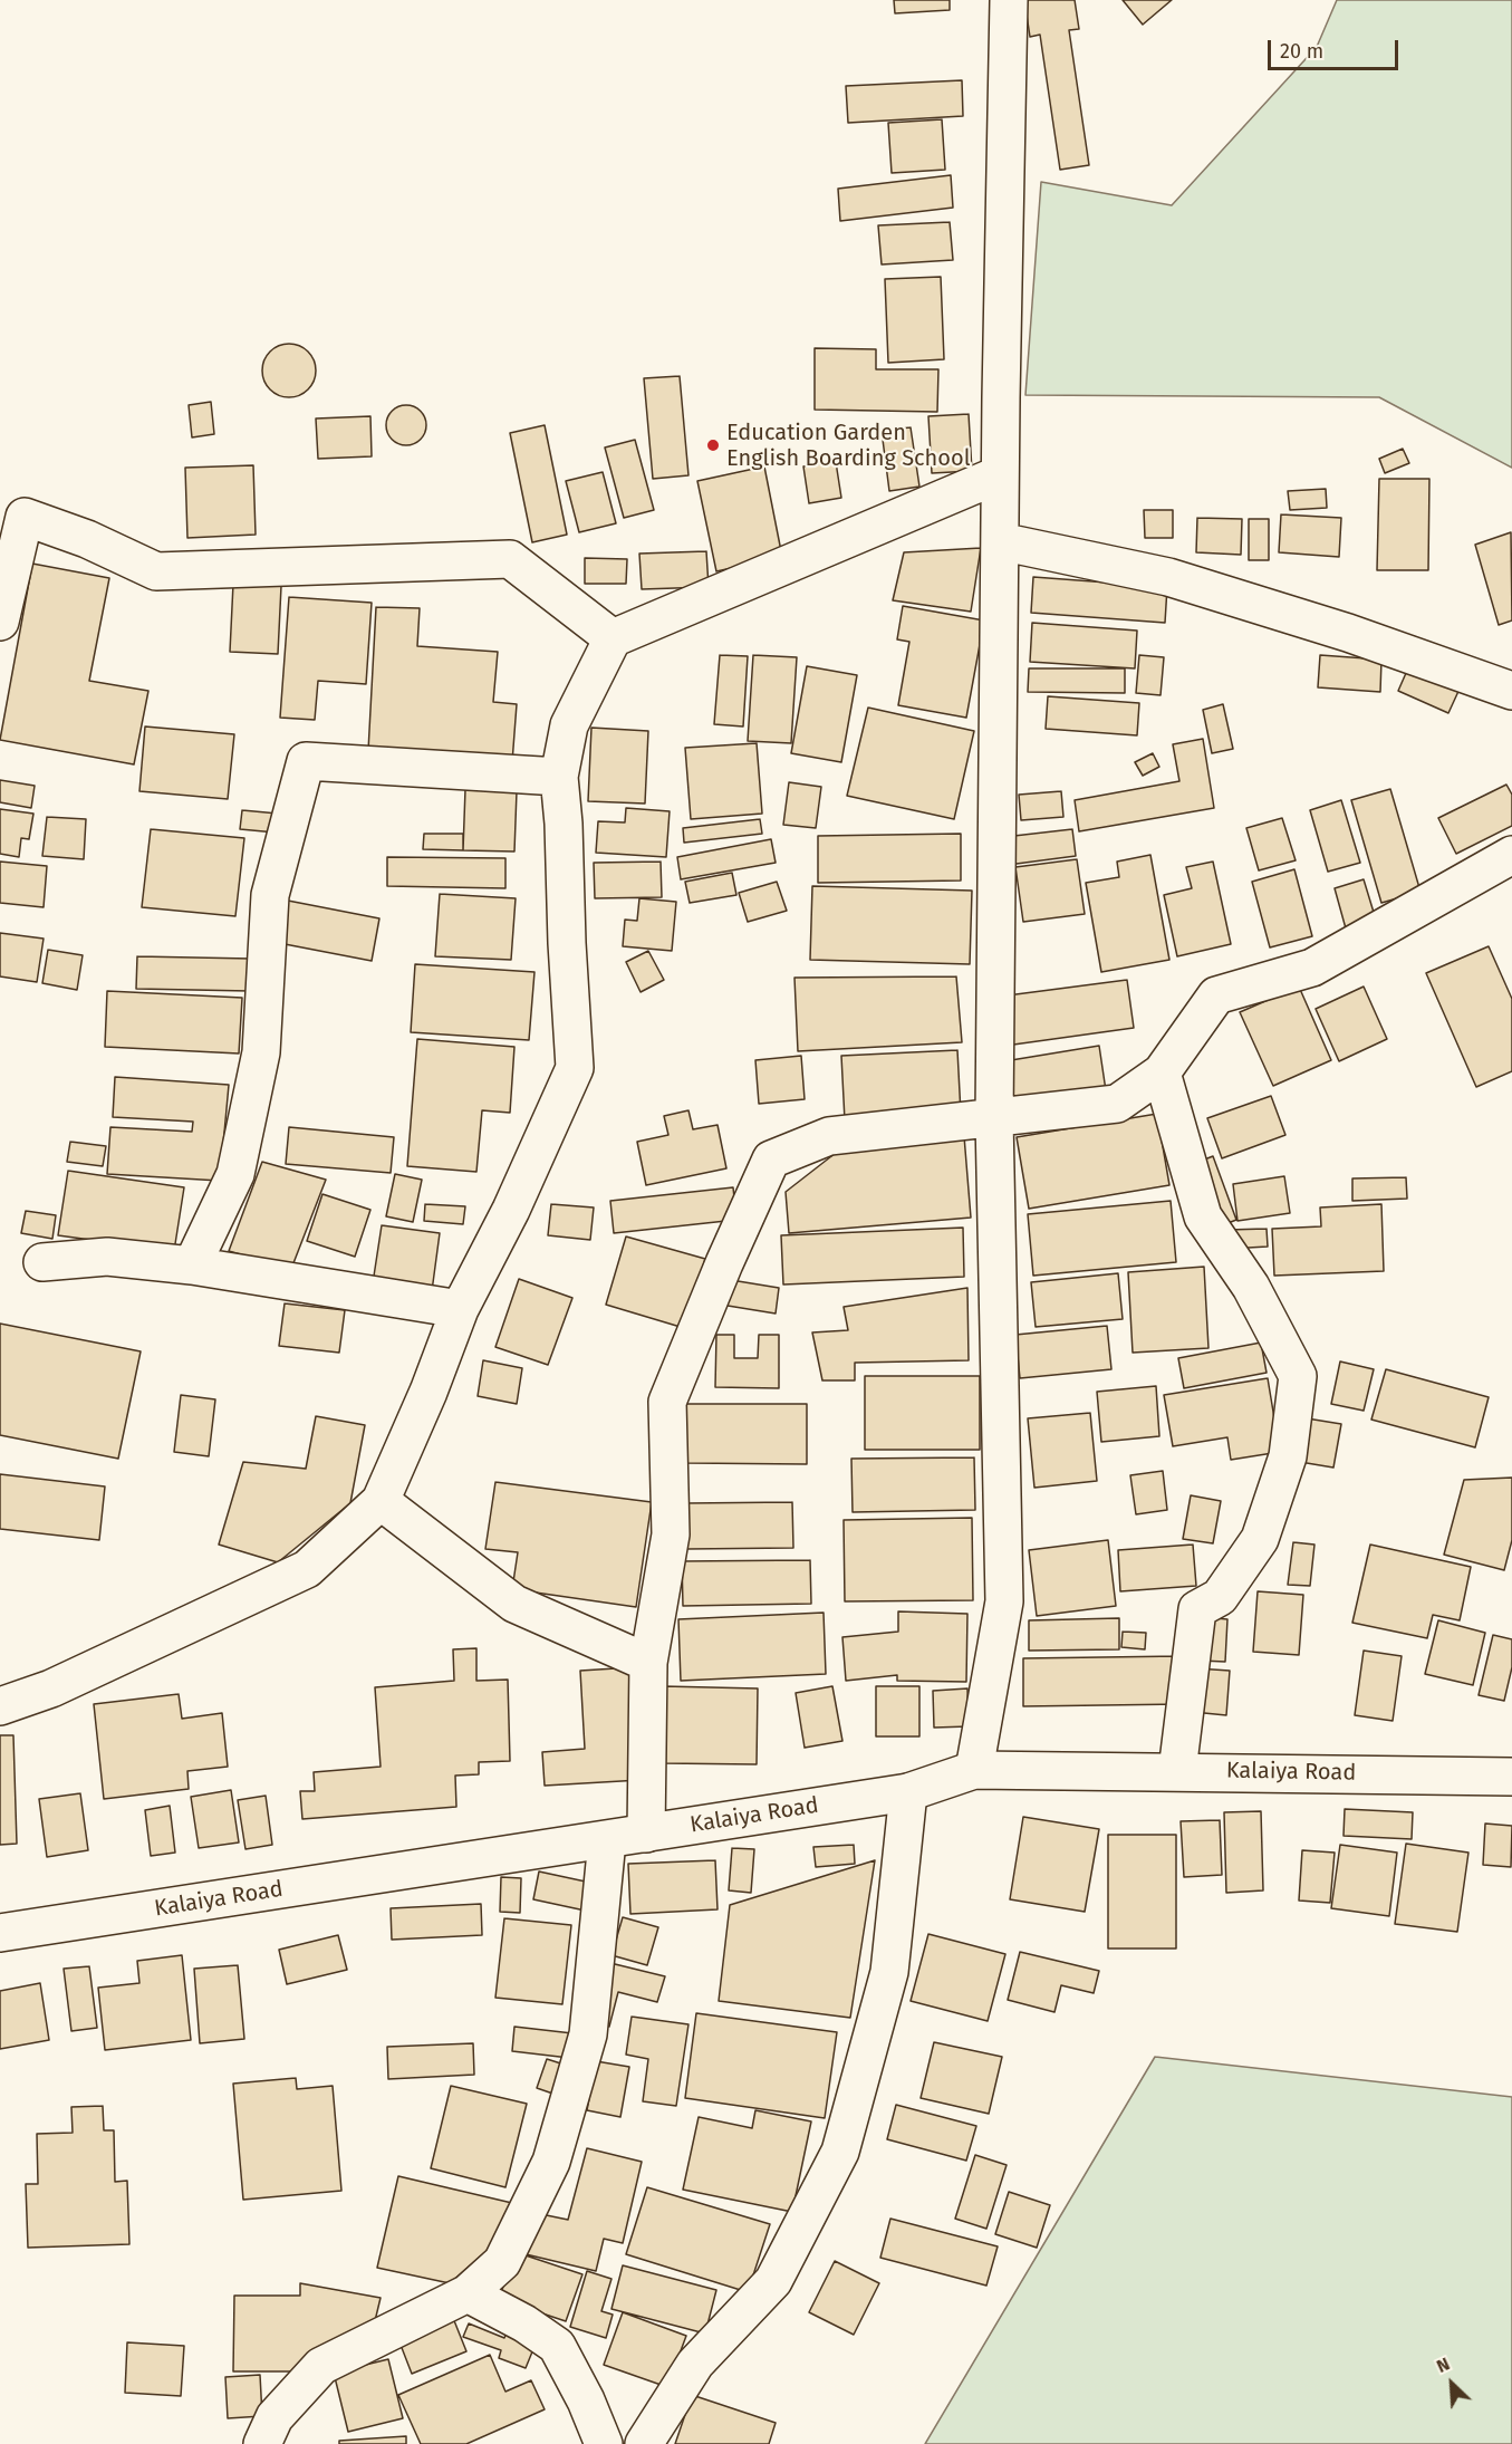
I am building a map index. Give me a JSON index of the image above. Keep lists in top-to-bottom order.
{
  "streets": {
    "street": ["Kalaiya Road"]
  },
  "places": ["Education Garden English Boarding School"],
  "scale_bar": "20 m",
  "north": "top left"
}
